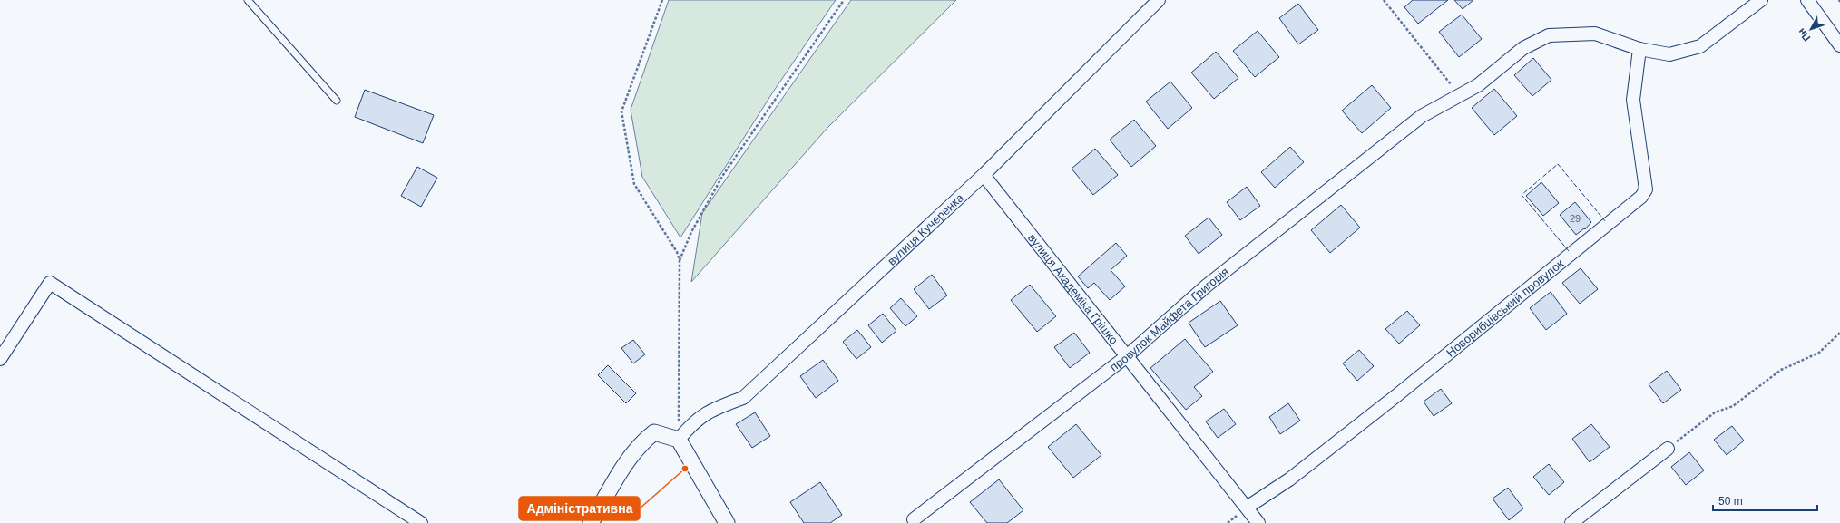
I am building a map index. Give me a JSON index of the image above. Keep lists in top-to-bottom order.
{
  "streets": {
    "street": [
      "вулиця Кучеренка",
      "вулиця Академіка Грішко",
      "Новорибцівський провулок",
      "провулок Майфета Григорія"
    ]
  },
  "crossings": [
    ["вулиця Кучеренка", "вулиця Академіка Грішко"],
    ["вулиця Академіка Грішко", "Новорибцівський провулок"],
    ["вулиця Академіка Грішко", "провулок Майфета Григорія"],
    ["Новорибцівський провулок", "провулок Майфета Григорія"]
  ],
  "places": ["Адміністративна"],
  "house_numbers": ["29"],
  "scale_bar": "50 m",
  "north": "bottom left"
}
